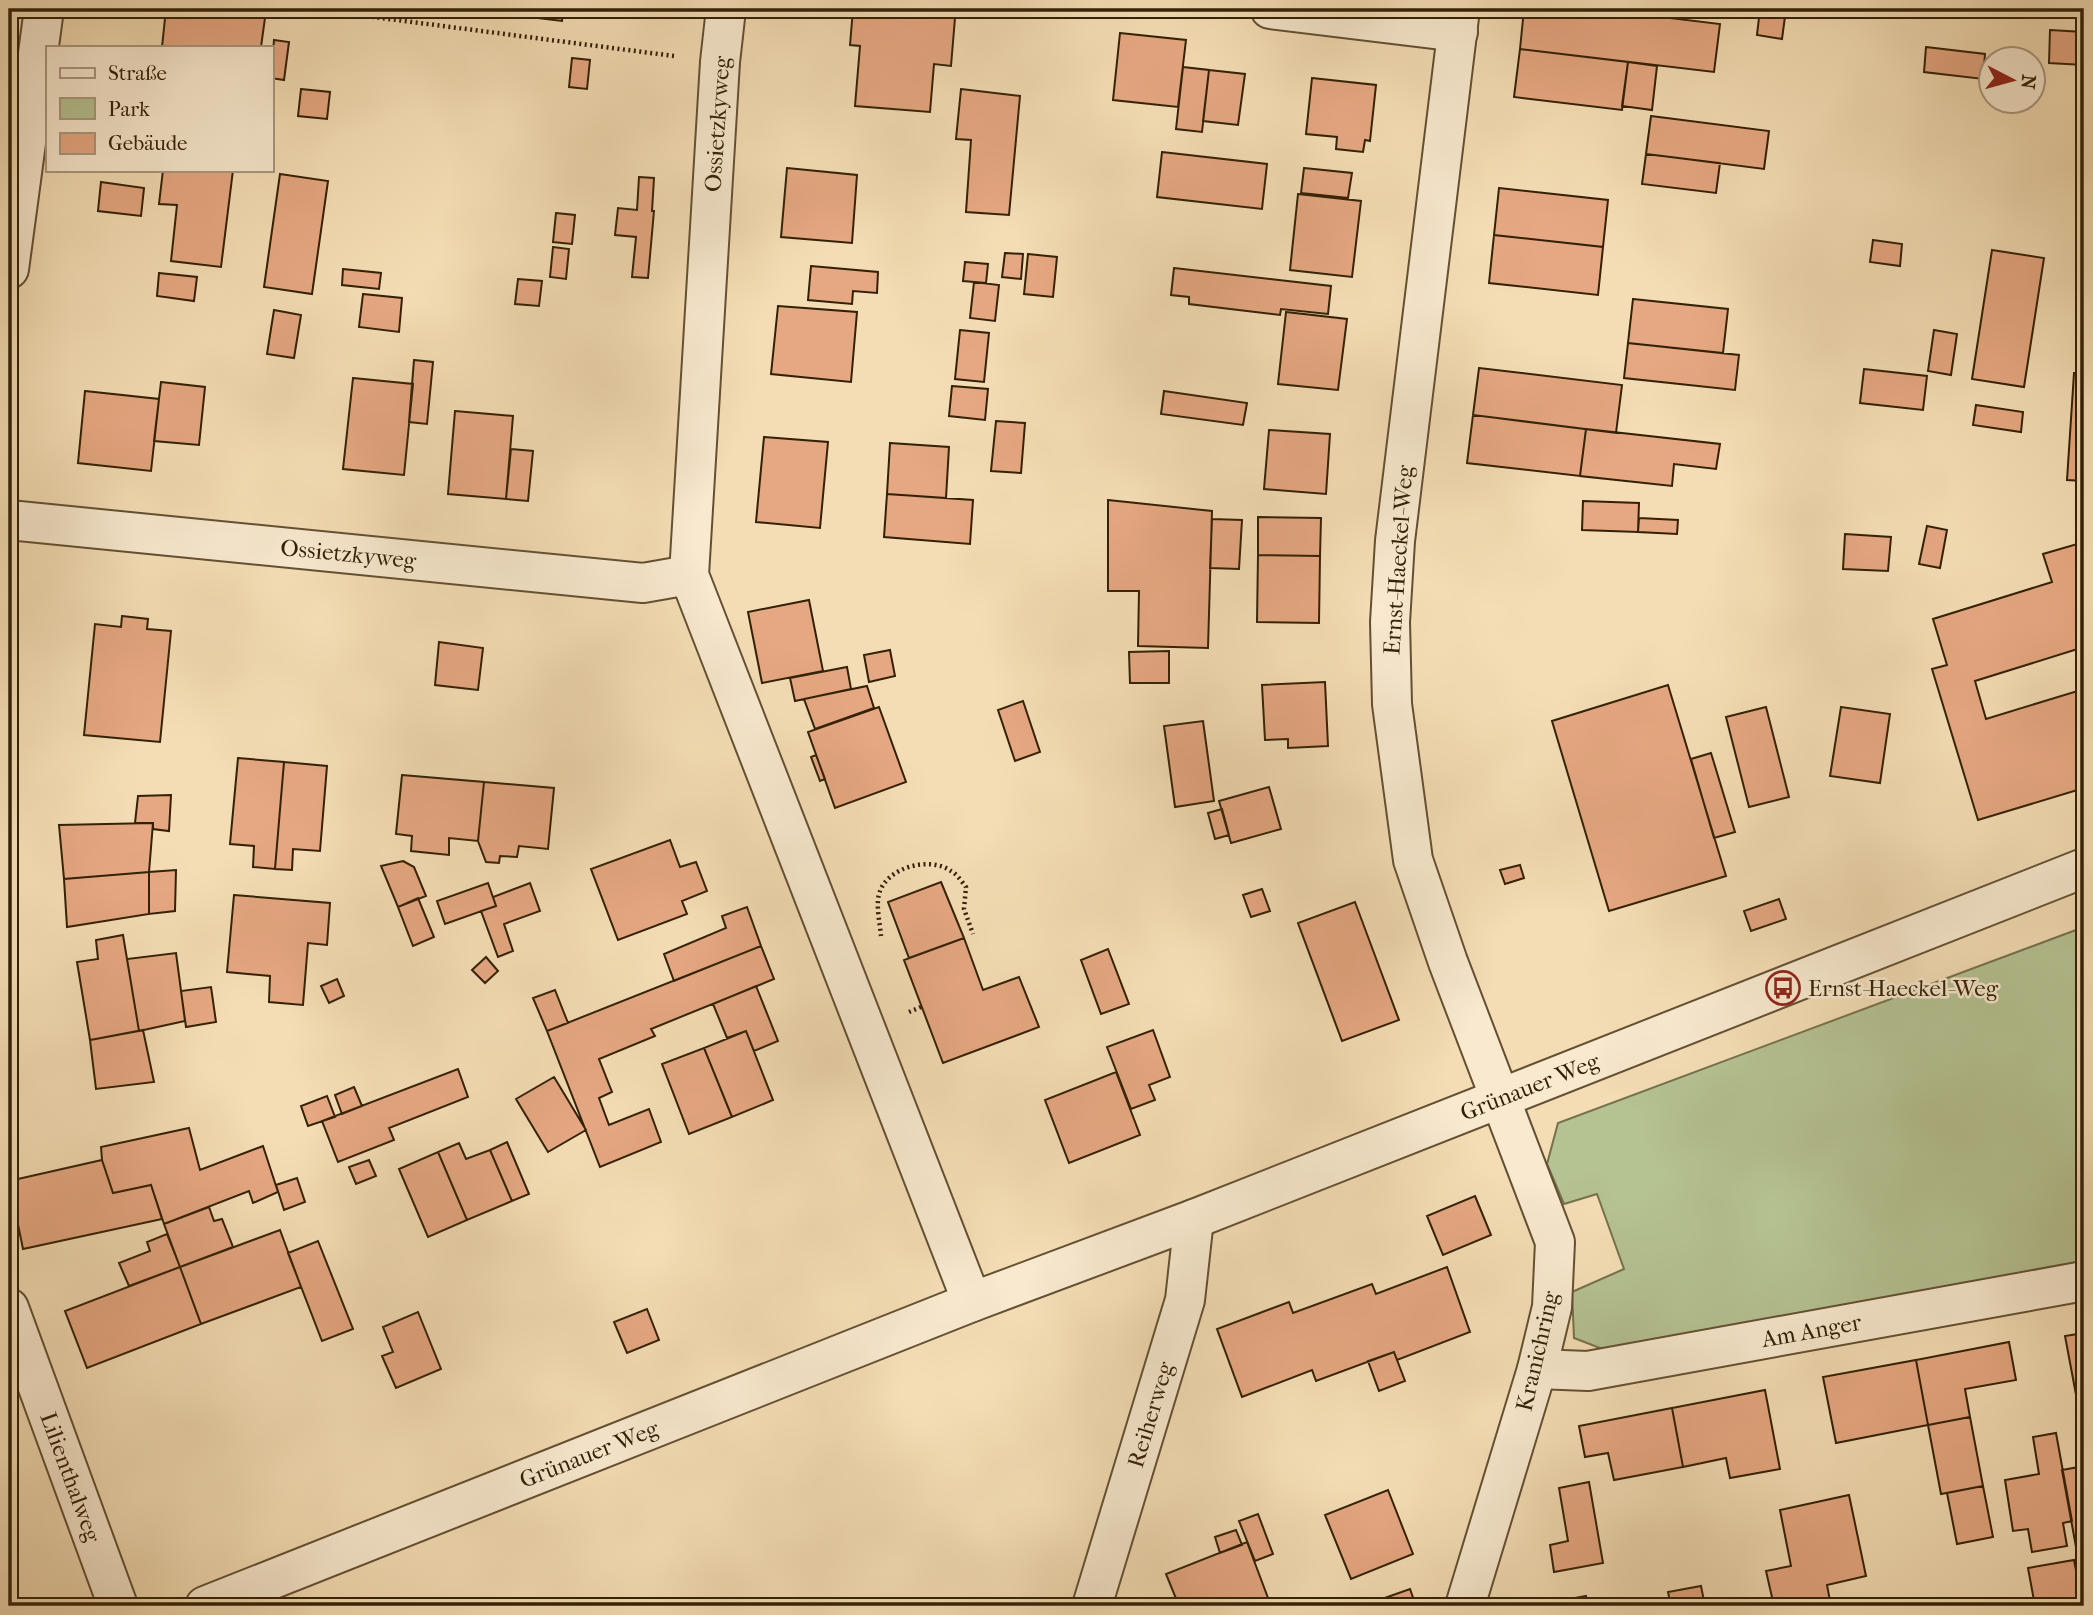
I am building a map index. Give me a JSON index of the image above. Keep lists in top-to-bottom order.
{
  "streets": {
    "street": [
      "Ossietzkyweg",
      "Ernst-Haeckel-Weg",
      "Grünauer Weg",
      "Am Anger",
      "Kranichring",
      "Reiherweg",
      "Lilienthalweg"
    ]
  },
  "crossings": [
    ["Ossietzkyweg", "Grünauer Weg"],
    ["Ernst-Haeckel-Weg", "Grünauer Weg"],
    ["Ernst-Haeckel-Weg", "Kranichring"],
    ["Grünauer Weg", "Kranichring"],
    ["Grünauer Weg", "Reiherweg"],
    ["Am Anger", "Kranichring"]
  ],
  "places": {
    "bus stop": ["Ernst-Haeckel-Weg"]
  },
  "legend": ["Straße", "Park", "Gebäude"],
  "north": "right"
}
